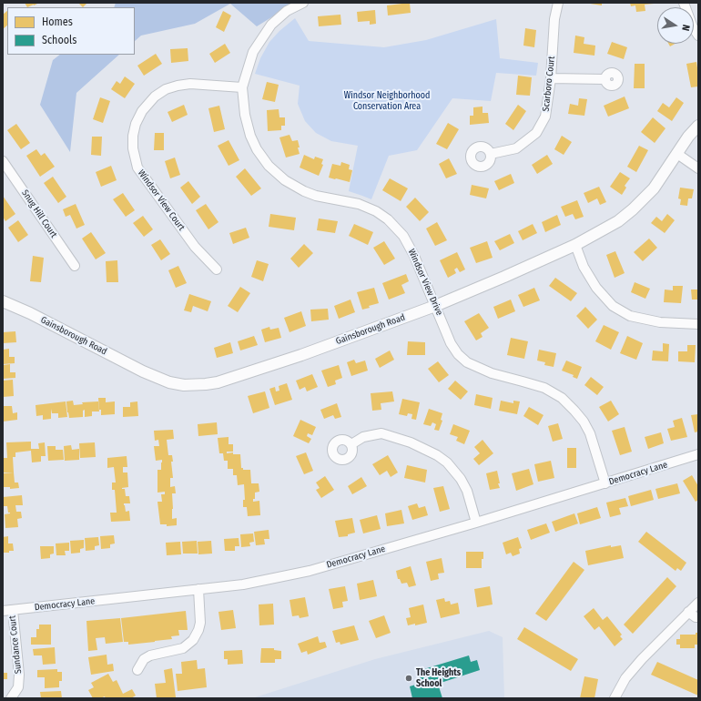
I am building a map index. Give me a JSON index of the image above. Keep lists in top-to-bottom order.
{
  "streets": {
    "street": [
      "Scarboro Court",
      "Windsor View Court",
      "Snug Hill Court",
      "Windsor View Drive",
      "Gainsborough Road",
      "Democracy Lane",
      "Sundance Court"
    ]
  },
  "crossings": [
    ["Windsor View Court", "Windsor View Drive"],
    ["Windsor View Drive", "Gainsborough Road"],
    ["Windsor View Drive", "Democracy Lane"],
    ["Democracy Lane", "Sundance Court"]
  ],
  "parks": ["Windsor Neighborhood Conservation Area"],
  "places": ["The Heights School"],
  "legend": ["Homes", "Schools"],
  "north": "right"
}
